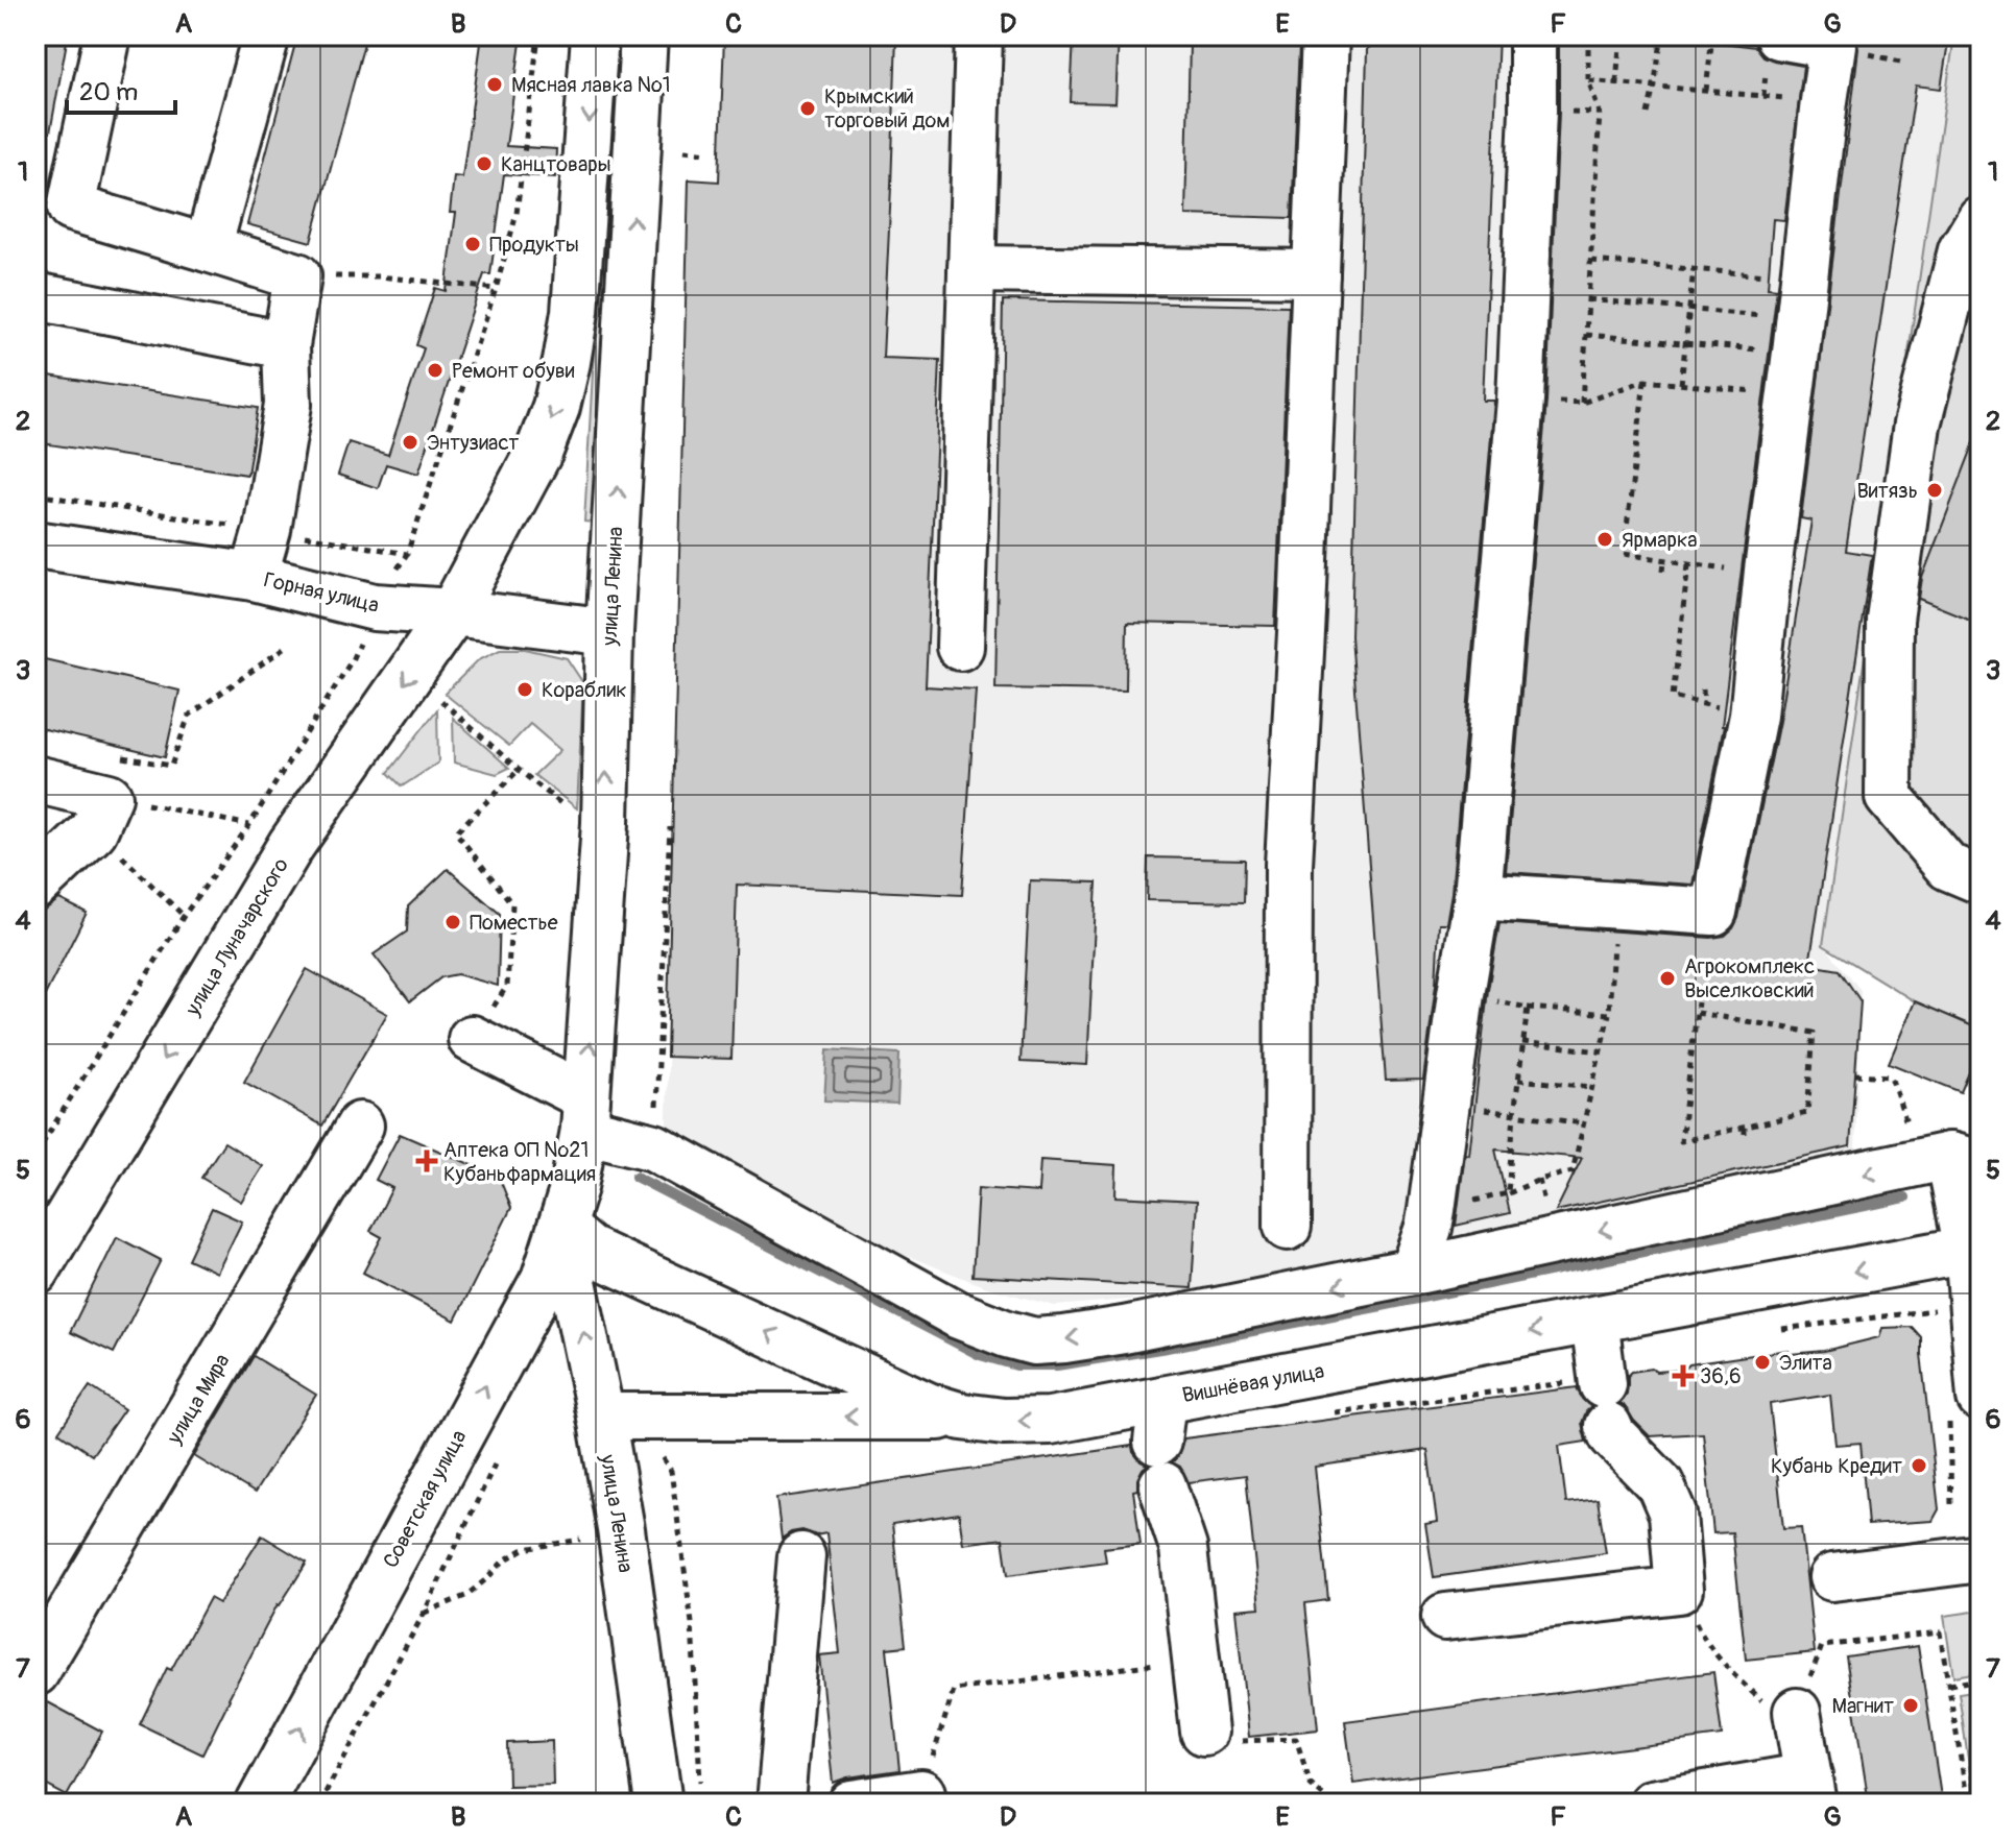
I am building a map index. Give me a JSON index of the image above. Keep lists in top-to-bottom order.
{
  "streets": {
    "street": [
      "улица Ленина",
      "Горная улица",
      "улица Луначарского",
      "Вишнёвая улица",
      "улица Мира",
      "Советская улица"
    ]
  },
  "crossings": [
    ["улица Ленина", "Горная улица"],
    ["улица Ленина", "Вишнёвая улица"],
    ["улица Ленина", "Советская улица"],
    ["Горная улица", "улица Луначарского"],
    ["Вишнёвая улица", "Советская улица"]
  ],
  "one_way": ["улица Луначарского", "Советская улица"],
  "places": {
    "other": [
      "Мясная лавка №1",
      "Крымский торговый дом",
      "Канцтовары",
      "Продукты",
      "Ремонт обуви",
      "Энтузиаст",
      "Витязь",
      "Ярмарка",
      "Кораблик",
      "Поместье",
      "Агрокомплекс Выселковский",
      "Элита",
      "Кубань Кредит",
      "Магнит"
    ],
    "health": ["Аптека ОП №21 Кубаньфармация", "36,6"]
  },
  "scale_bar": "20 m",
  "grid": {
    "columns": [
      "A",
      "B",
      "C",
      "D",
      "E",
      "F",
      "G"
    ],
    "rows": [
      "1",
      "2",
      "3",
      "4",
      "5",
      "6",
      "7"
    ]
  }
}
